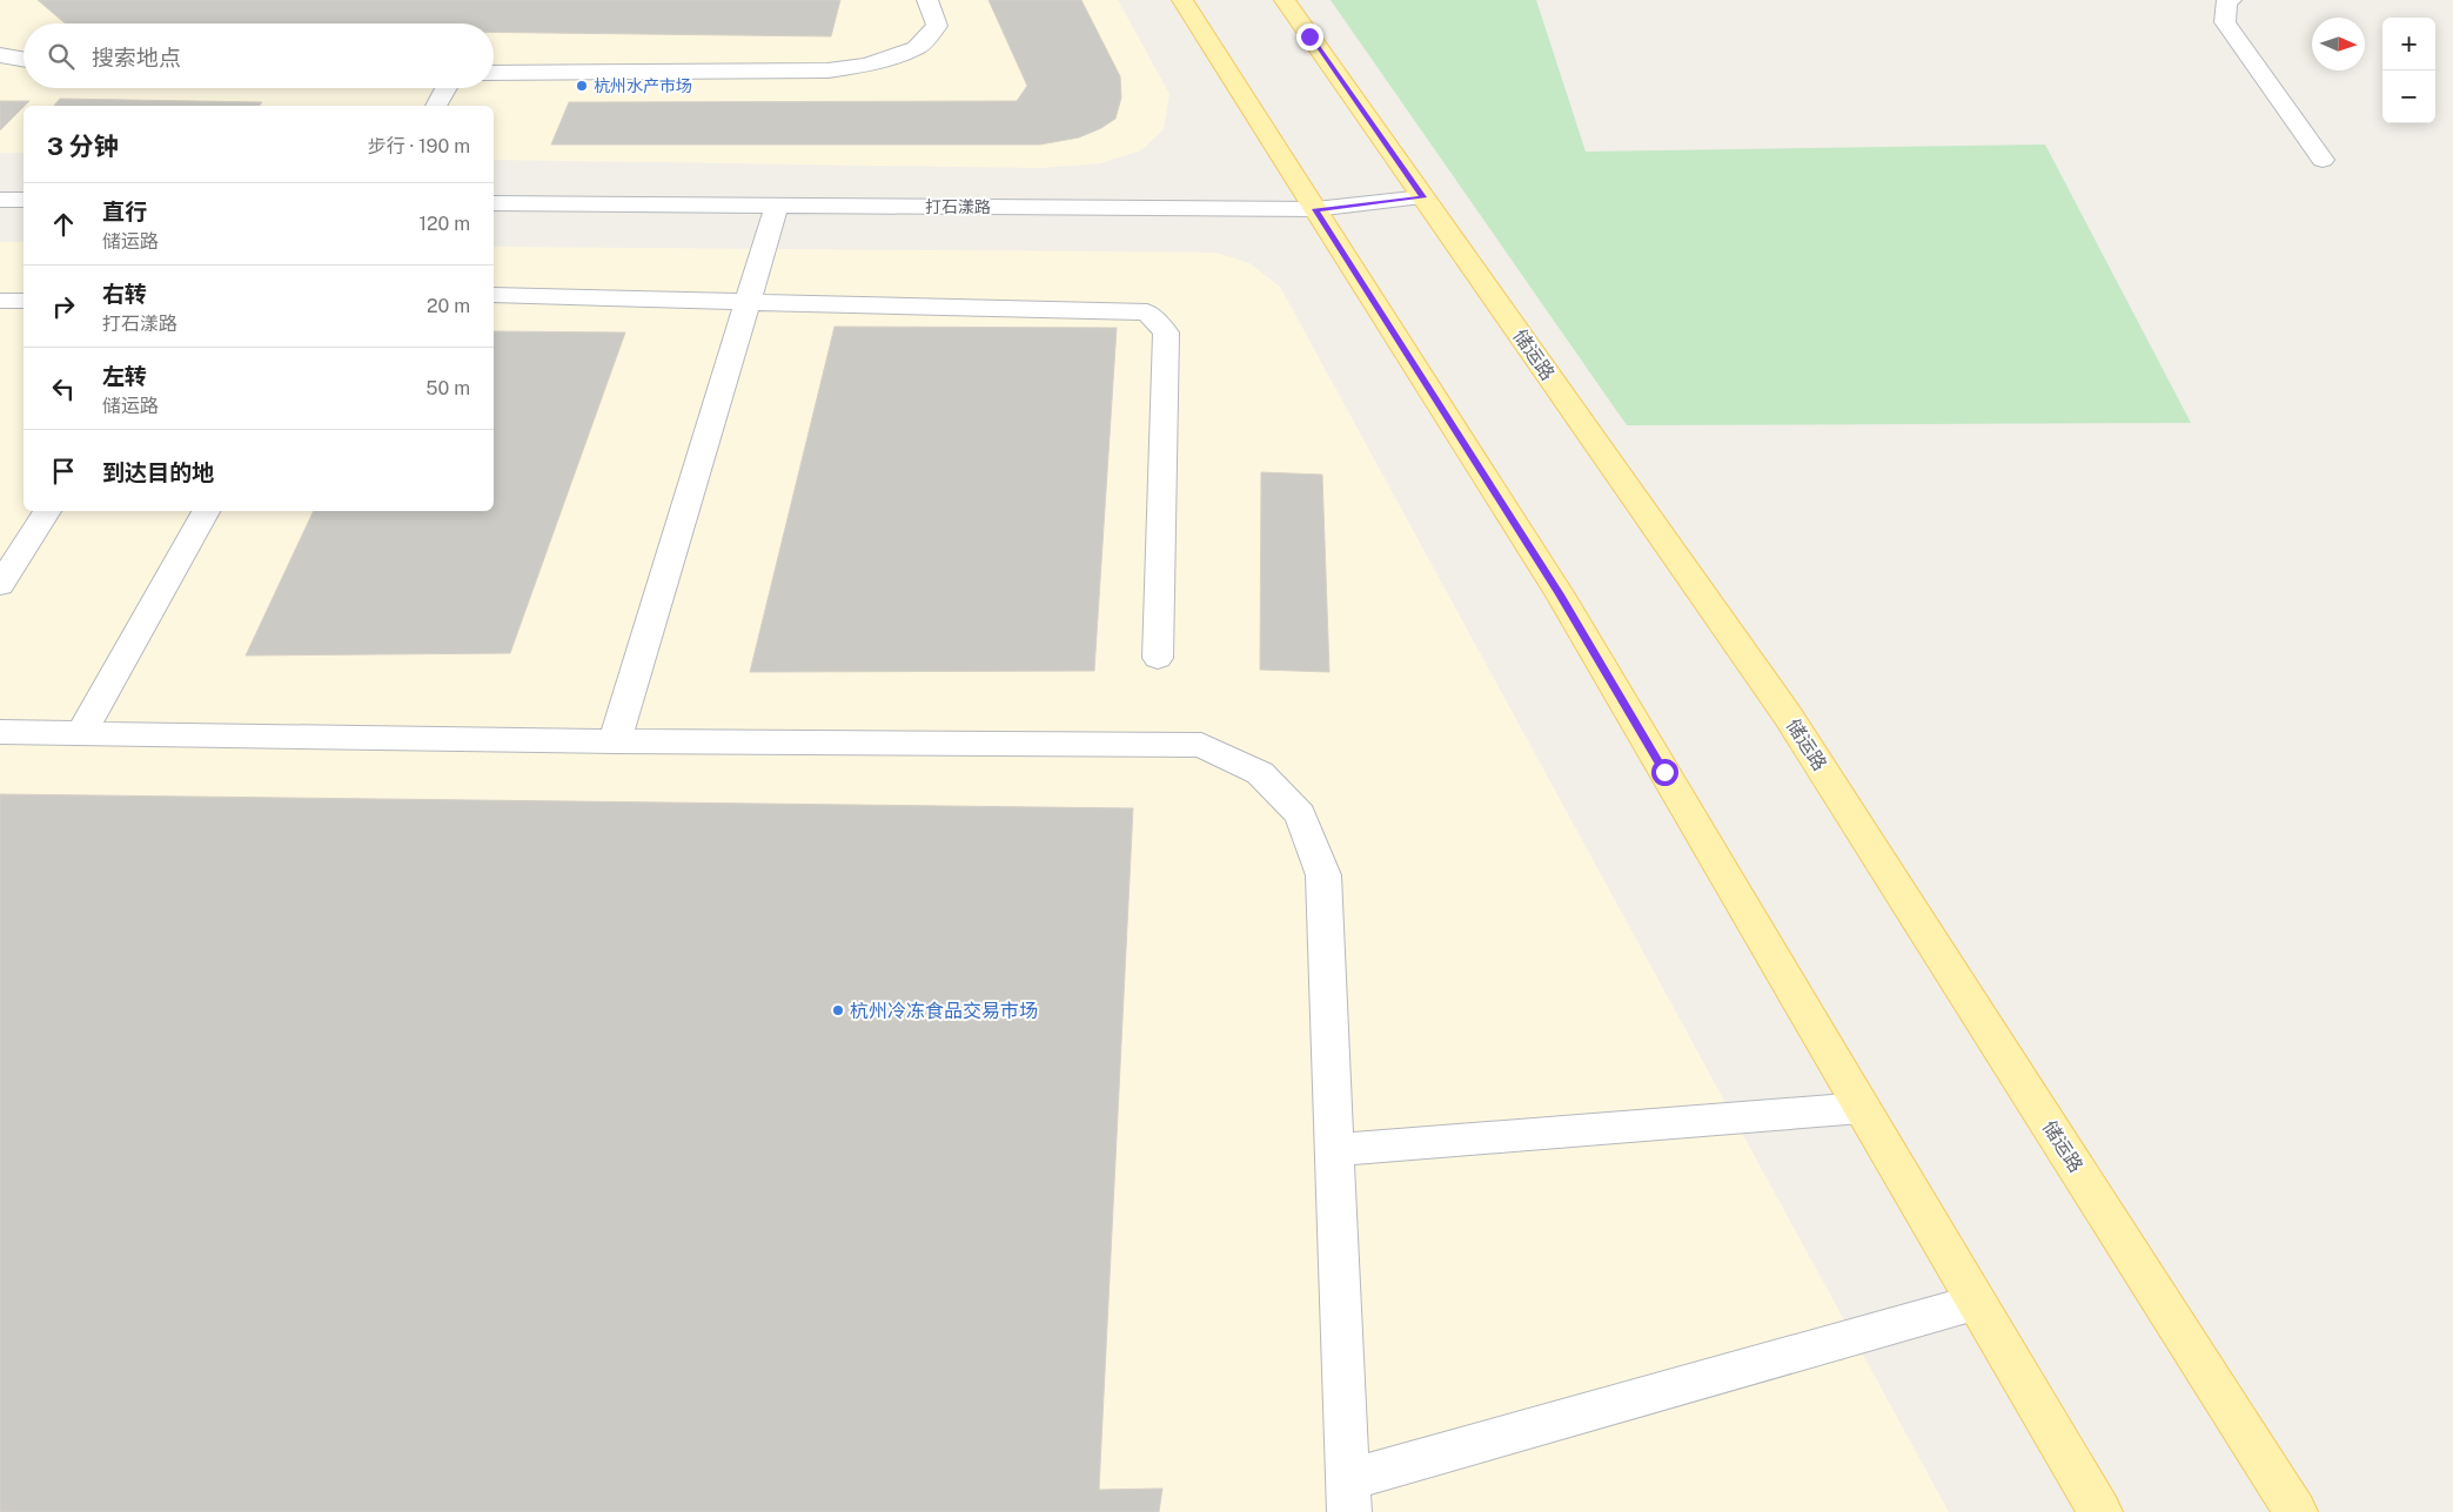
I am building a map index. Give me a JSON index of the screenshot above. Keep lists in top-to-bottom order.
{
  "streets": {
    "main road": ["储运路"],
    "street": ["打石漾路"]
  },
  "crossings": [
    ["打石漾路", "储运路"]
  ],
  "places": ["杭州水产市场", "杭州冷冻食品交易市场"],
  "north": "right",
  "page": {
    "map_buttons": ["+", "−"],
    "search": "搜索地点",
    "heading": ["3 分钟", "步行 · 190 m"],
    "list": [
      ["直行", "储运路", "120 m"],
      ["右转", "打石漾路", "20 m"],
      ["左转", "储运路", "50 m"],
      "到达目的地"
    ]
  }
}
